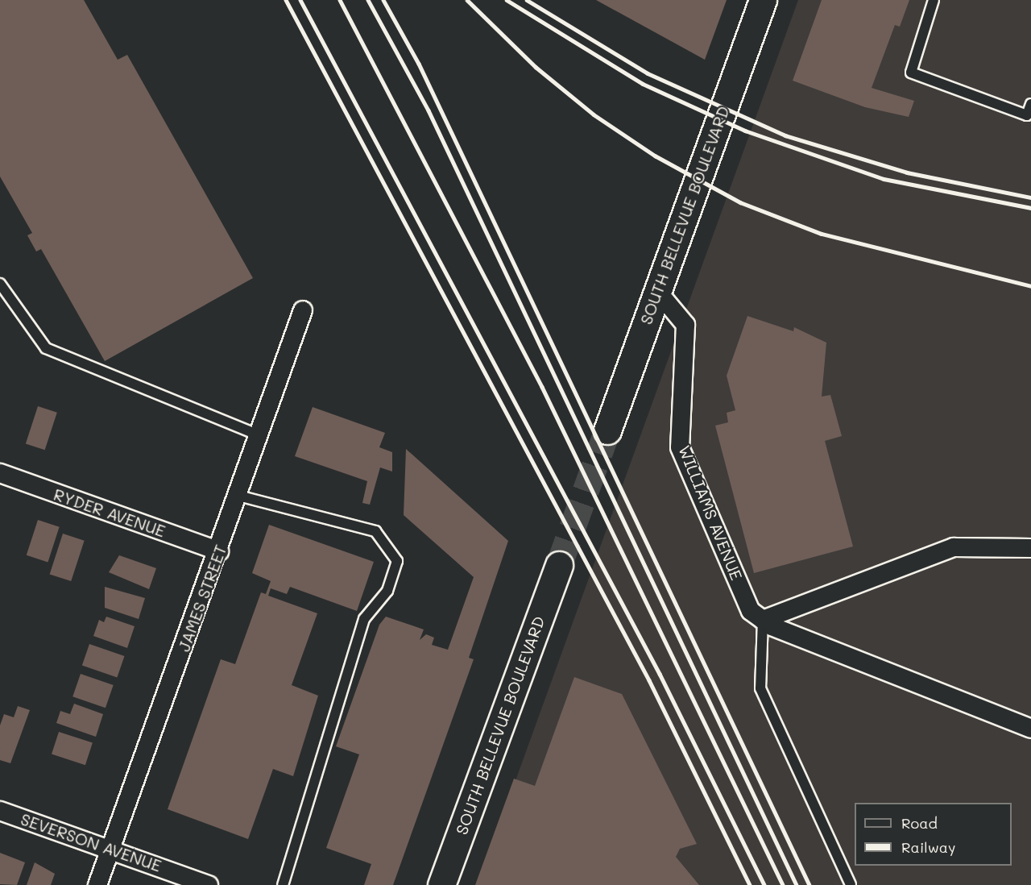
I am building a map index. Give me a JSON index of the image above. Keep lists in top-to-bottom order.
{
  "streets": {
    "main road": ["SOUTH BELLEVUE BOULEVARD"],
    "street": [
      "RYDER AVENUE",
      "WILLIAMS AVENUE",
      "JAMES STREET",
      "SEVERSON AVENUE"
    ]
  },
  "crossings": [
    ["SOUTH BELLEVUE BOULEVARD", "WILLIAMS AVENUE"],
    ["RYDER AVENUE", "JAMES STREET"],
    ["JAMES STREET", "SEVERSON AVENUE"]
  ],
  "legend": ["Road", "Railway"]
}
